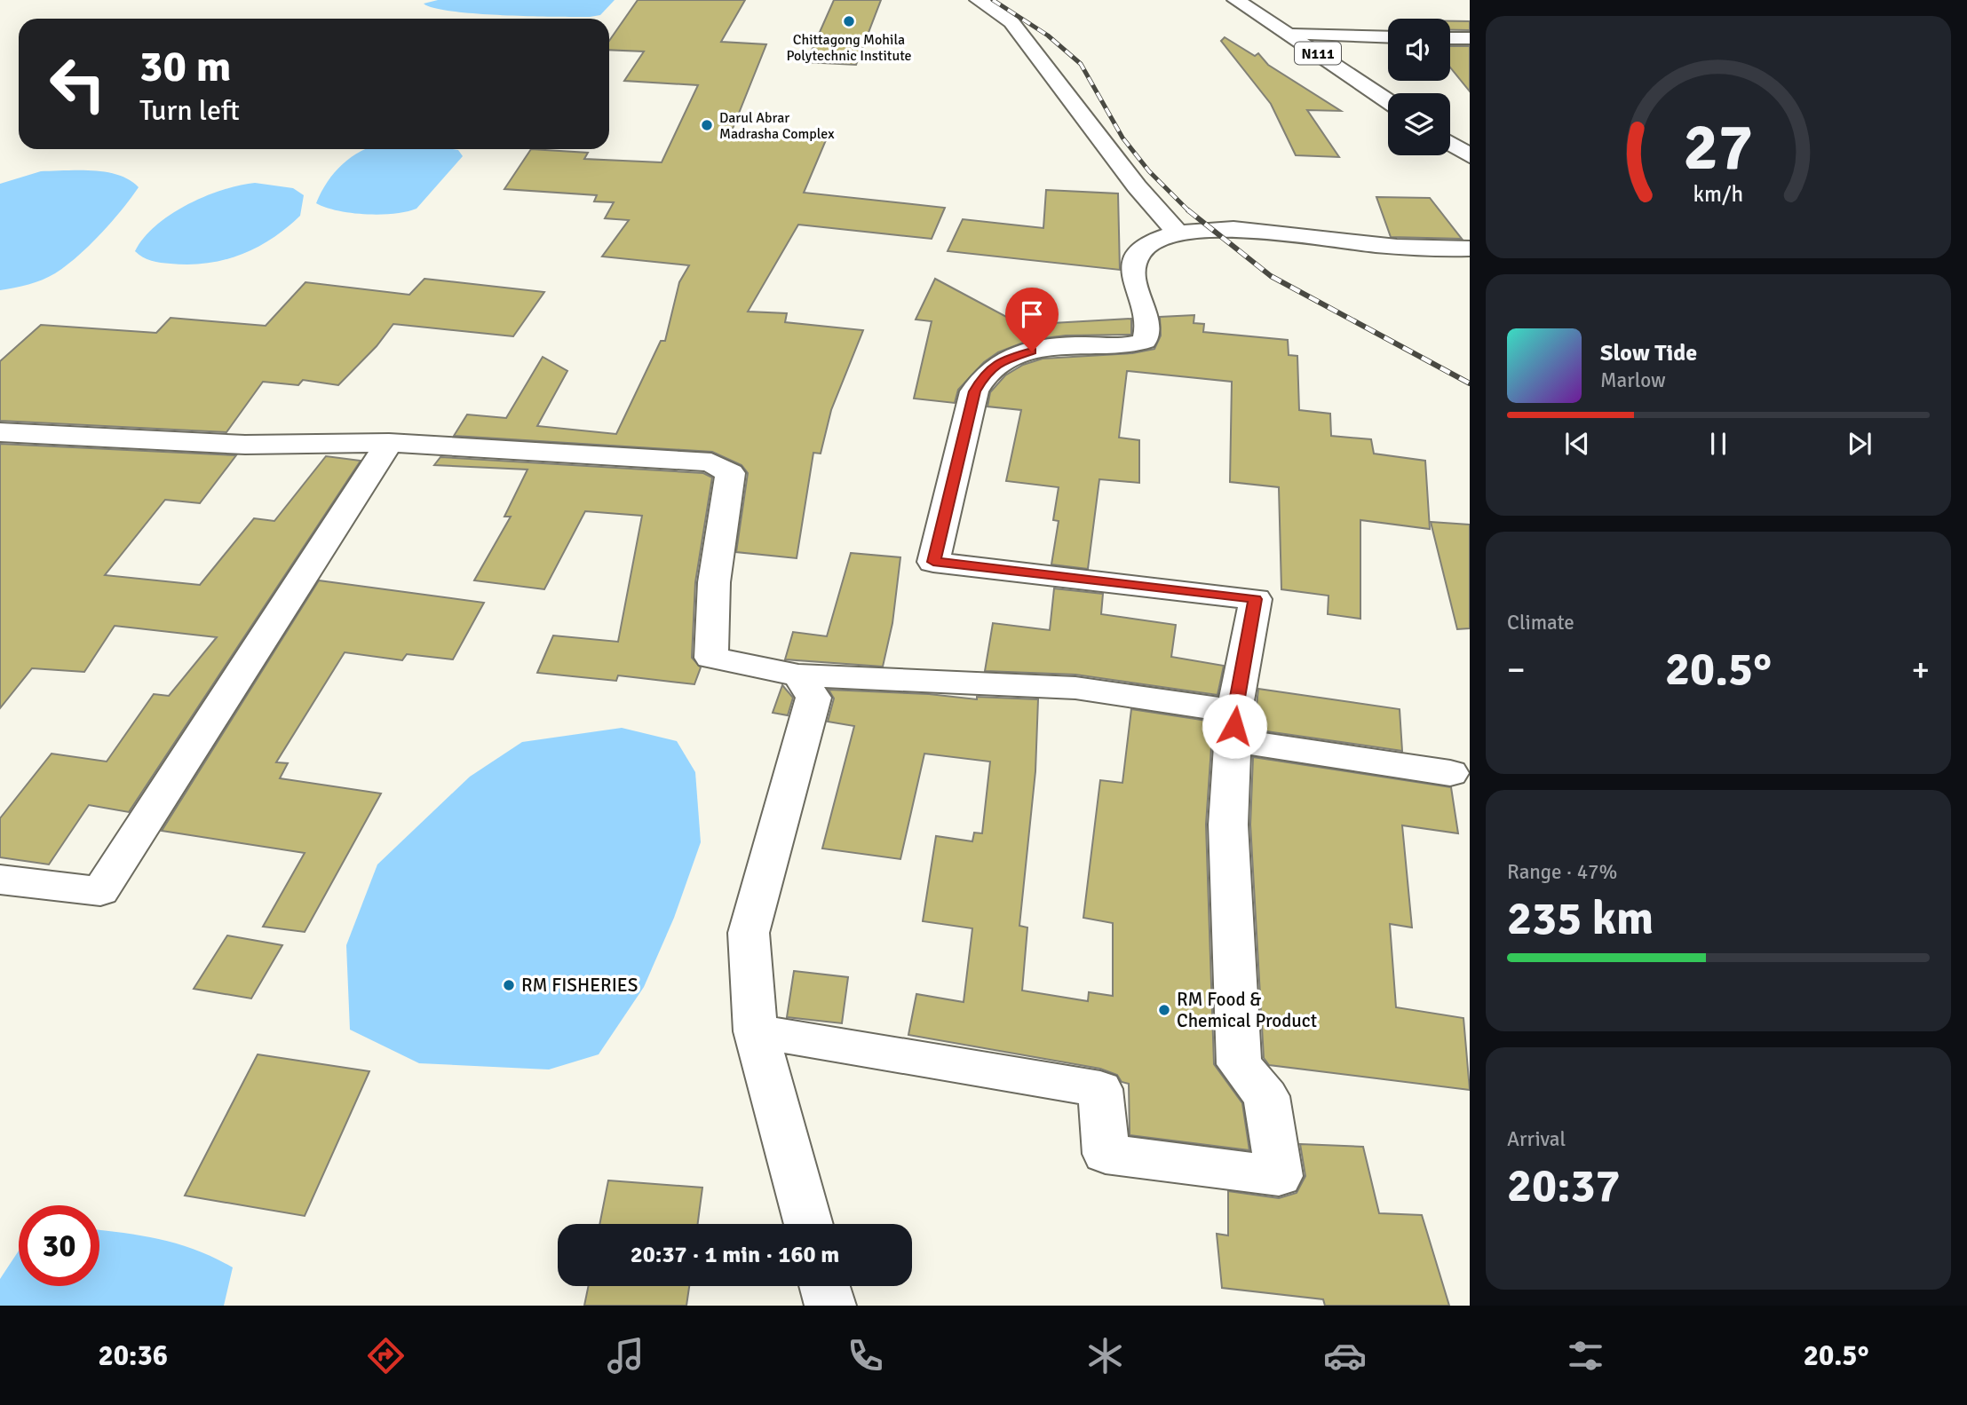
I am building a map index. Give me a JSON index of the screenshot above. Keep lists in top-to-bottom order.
{
  "streets": {
    "main road": ["N111"]
  },
  "places": [
    "Chittagong Mohila Polytechnic Institute",
    "Darul Abrar Madrasha Complex",
    "RM FISHERIES",
    "RM Food & Chemical Product"
  ],
  "page": {
    "turn": ["30 m", "Turn left"],
    "song": ["Slow Tide", "Marlow"],
    "tile": [
      "Climate",
      ["Range · 47%", "235 km"],
      ["Arrival", "20:37"]
    ],
    "heat": ["−", "20.5°", "+"],
    "limit": "30",
    "trip": "20:37 · 1 min · 160 m",
    "tabs": ["20:36", "20.5°"],
    "gauge": ["27", "km/h"]
  }
}
